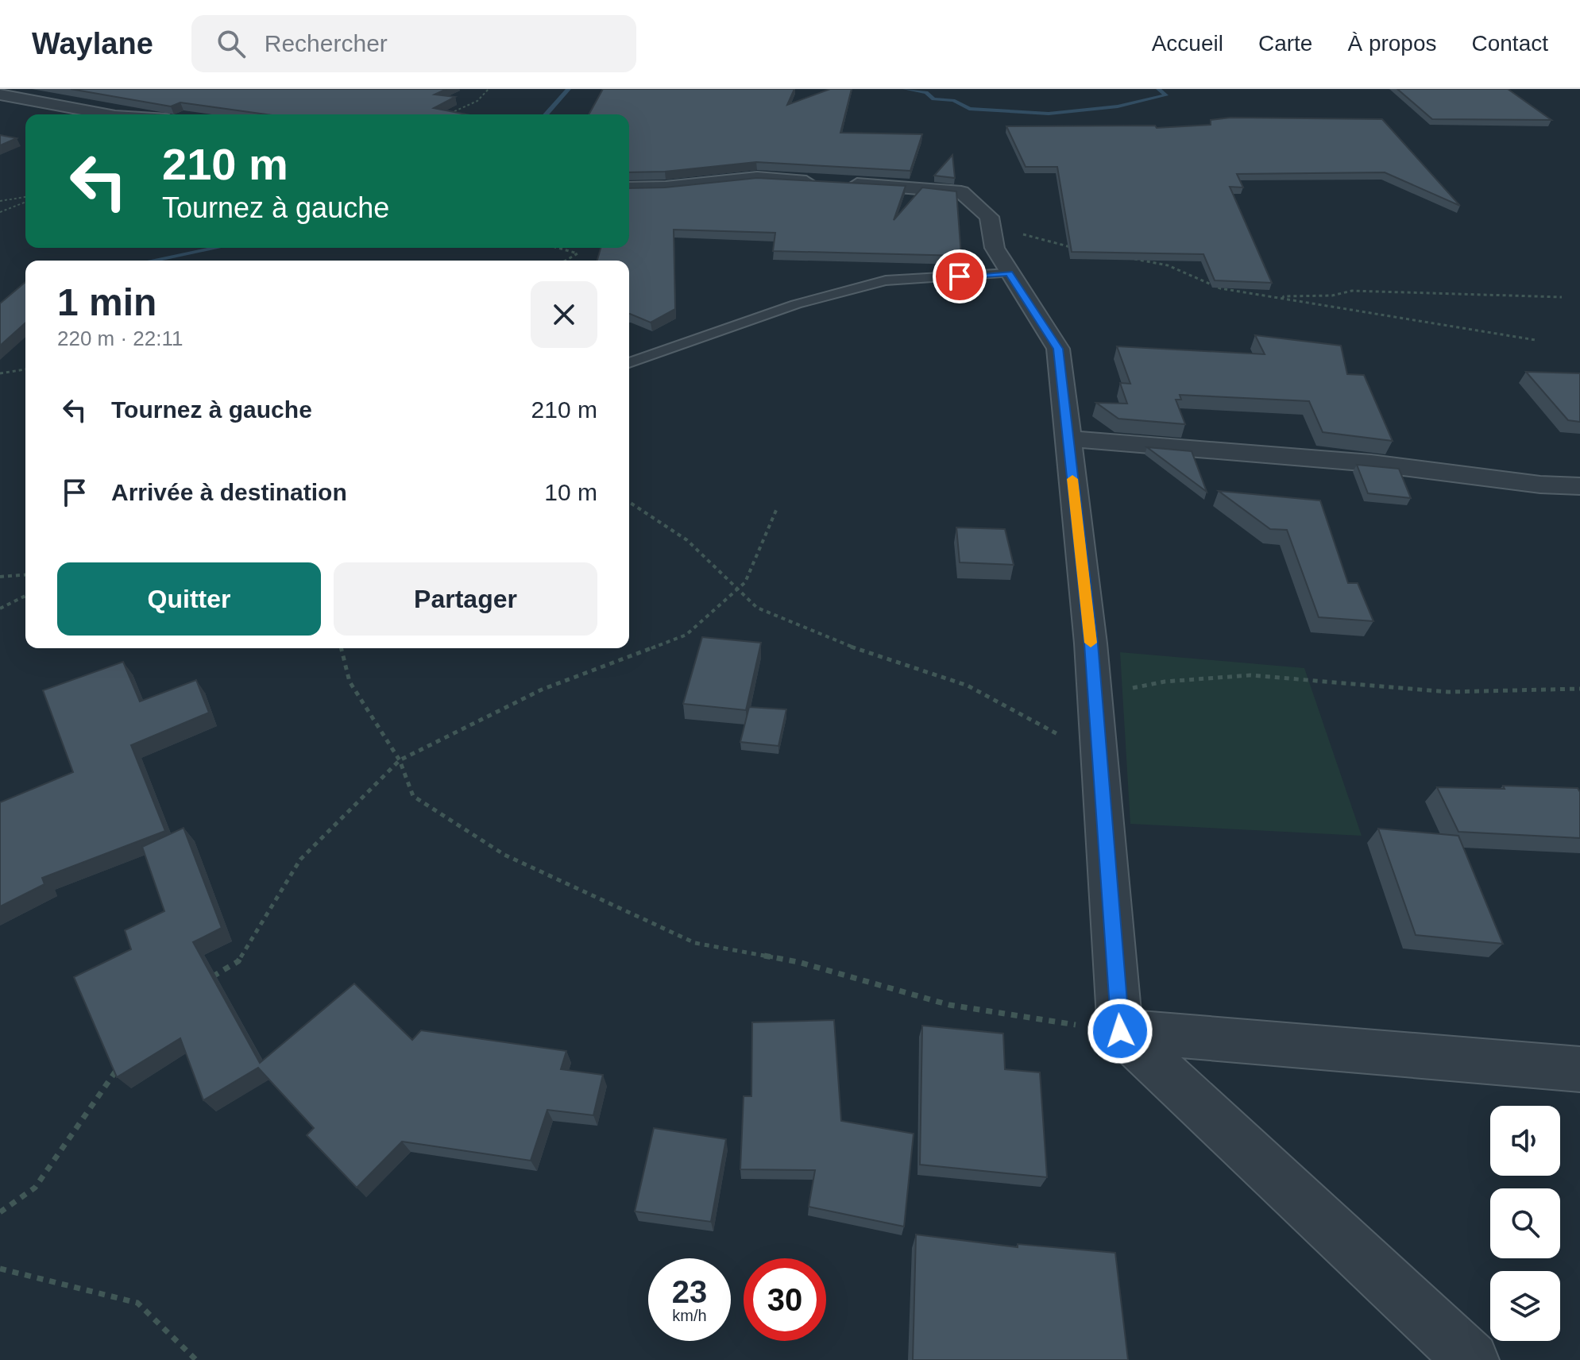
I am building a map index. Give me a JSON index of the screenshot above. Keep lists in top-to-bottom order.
{
  "page": {
    "header": "Waylane",
    "search": "Rechercher",
    "nav": [
      "Accueil",
      "Carte",
      "À propos",
      "Contact"
    ],
    "turn": ["210 m", "Tournez à gauche"],
    "heading": ["1 min", "220 m · 22:11"],
    "list": [
      {
        "name": "Tournez à gauche",
        "value": "210 m"
      },
      {
        "name": "Arrivée à destination",
        "value": "10 m"
      }
    ],
    "buttons": ["Quitter", "Partager"],
    "speed": "23 km/h",
    "limit": "30"
  }
}
